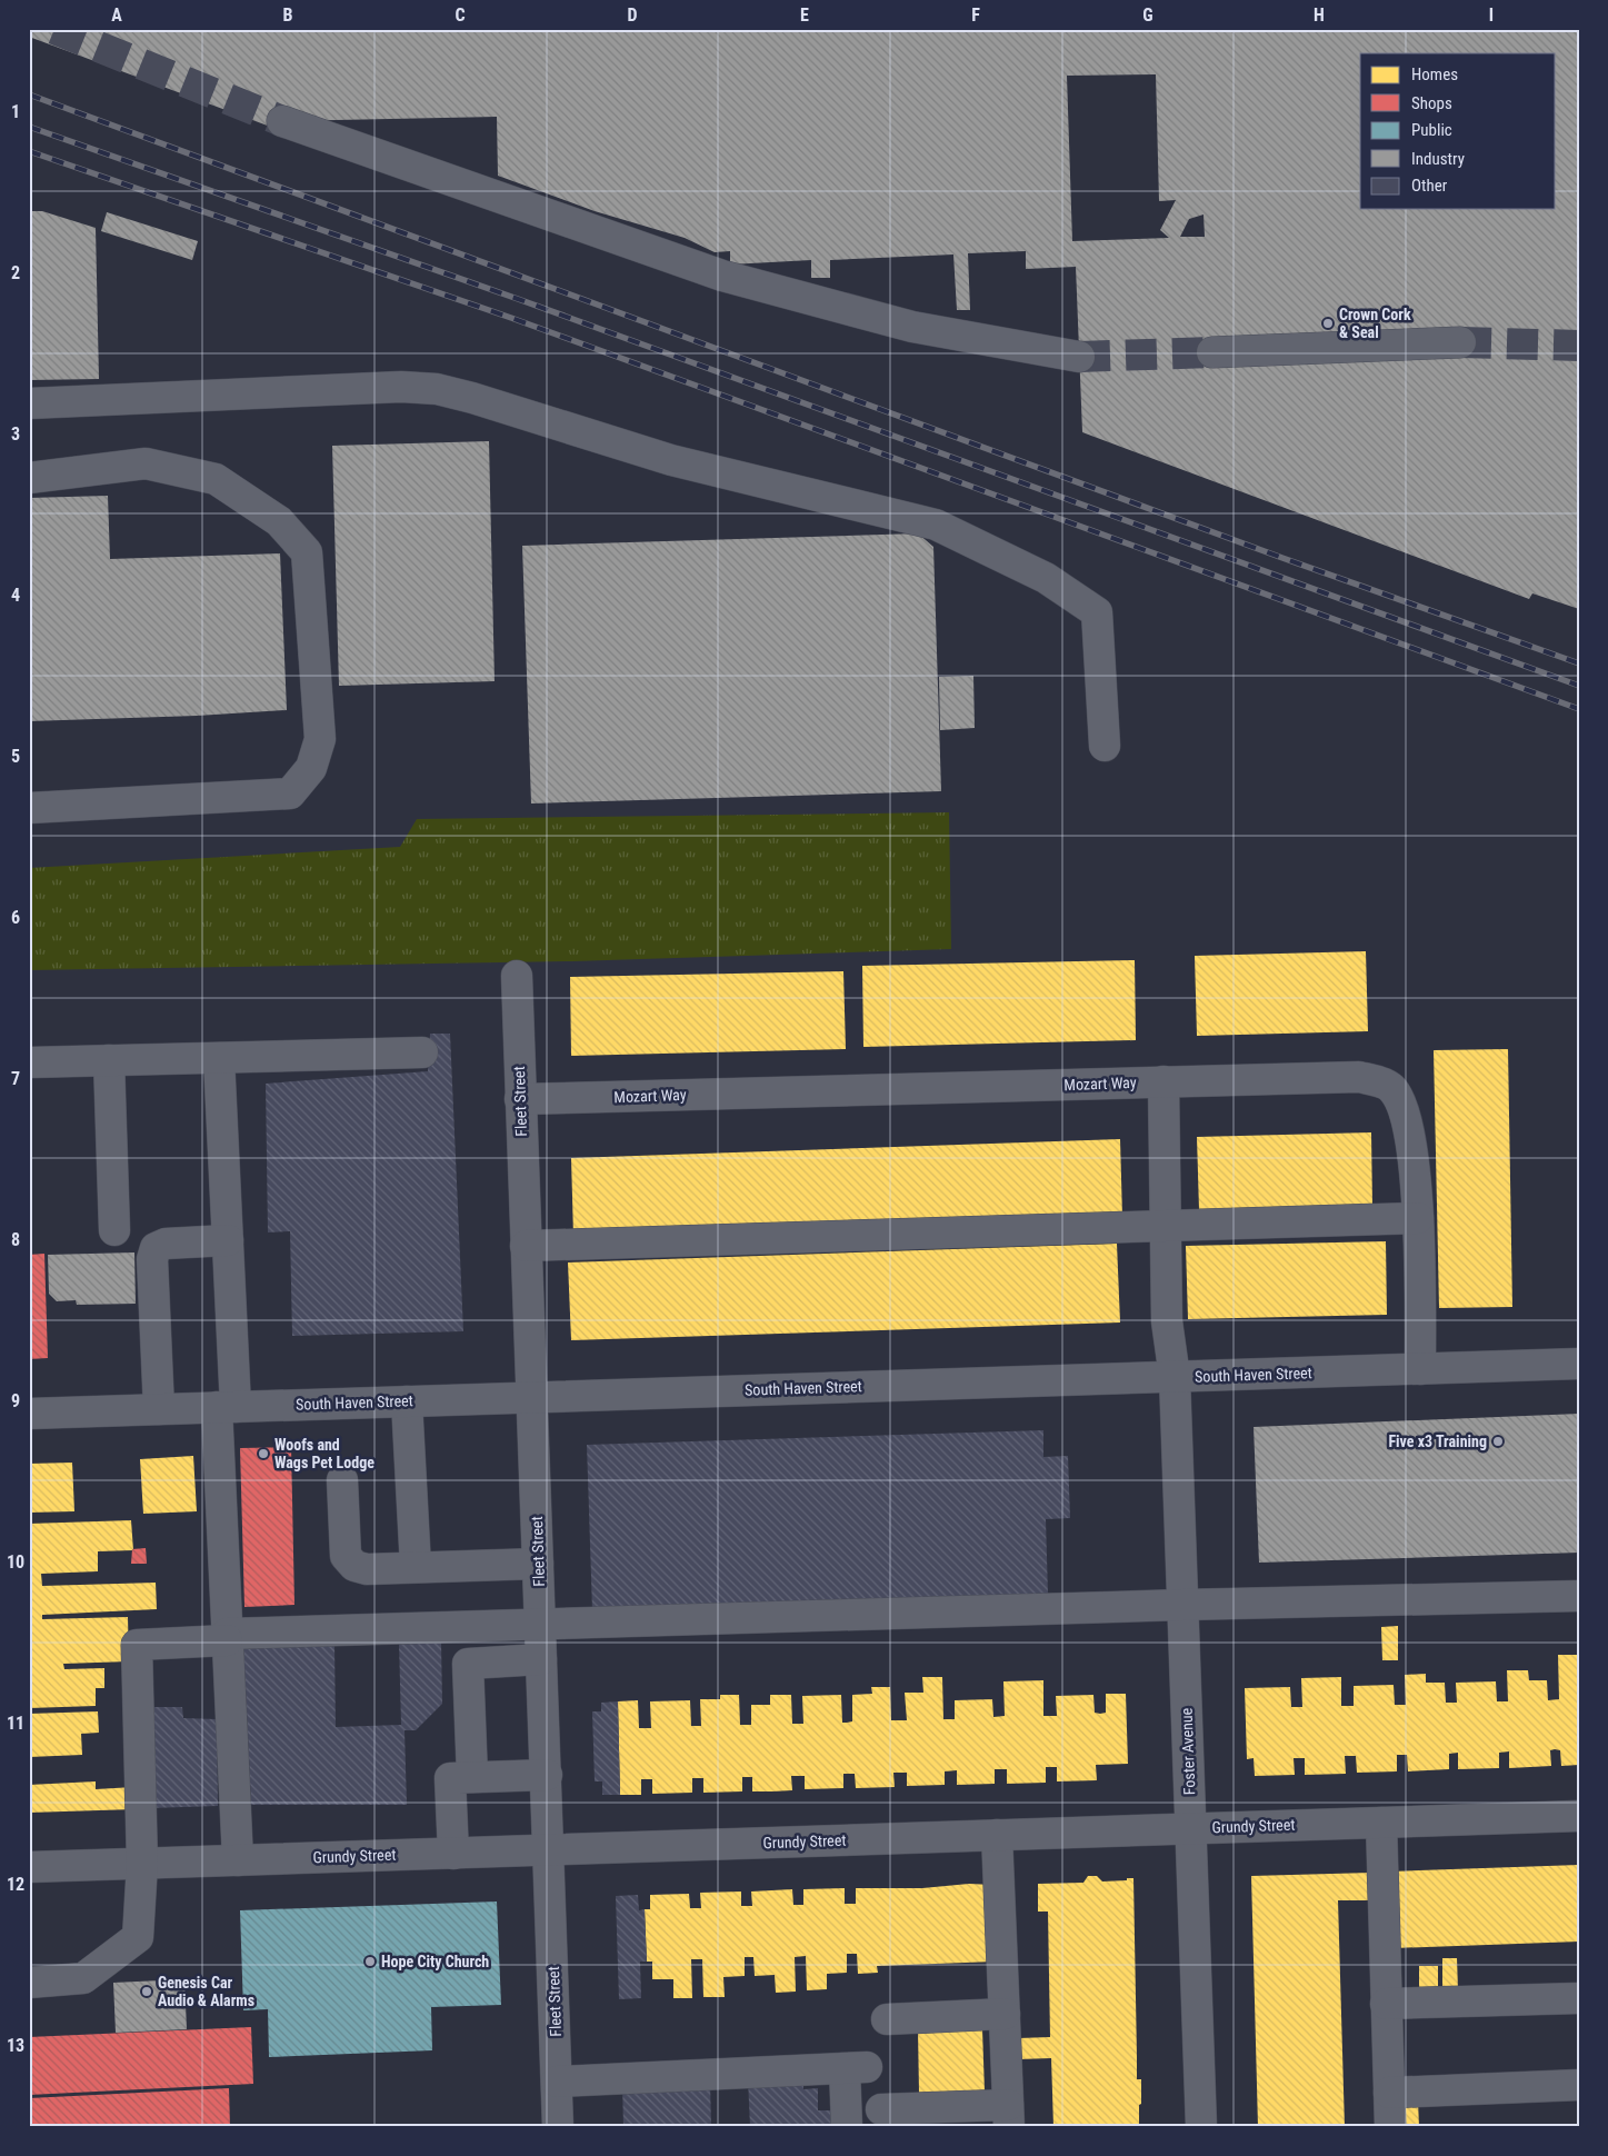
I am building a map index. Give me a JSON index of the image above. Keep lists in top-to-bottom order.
{
  "streets": {
    "street": [
      "Mozart Way",
      "Fleet Street",
      "South Haven Street",
      "Foster Avenue",
      "Grundy Street"
    ]
  },
  "crossings": [
    ["Mozart Way", "Fleet Street"],
    ["Mozart Way", "South Haven Street"],
    ["Mozart Way", "Foster Avenue"],
    ["Fleet Street", "South Haven Street"],
    ["Fleet Street", "Grundy Street"],
    ["South Haven Street", "Foster Avenue"],
    ["Foster Avenue", "Grundy Street"]
  ],
  "places": [
    "Crown Cork & Seal",
    "Five x3 Training",
    "Woofs and Wags Pet Lodge",
    "Hope City Church",
    "Genesis Car Audio & Alarms"
  ],
  "legend": [
    "Homes",
    "Shops",
    "Public",
    "Industry",
    "Other"
  ],
  "grid": {
    "columns": [
      "A",
      "B",
      "C",
      "D",
      "E",
      "F",
      "G",
      "H",
      "I"
    ],
    "rows": [
      "1",
      "2",
      "3",
      "4",
      "5",
      "6",
      "7",
      "8",
      "9",
      "10",
      "11",
      "12",
      "13"
    ]
  }
}
